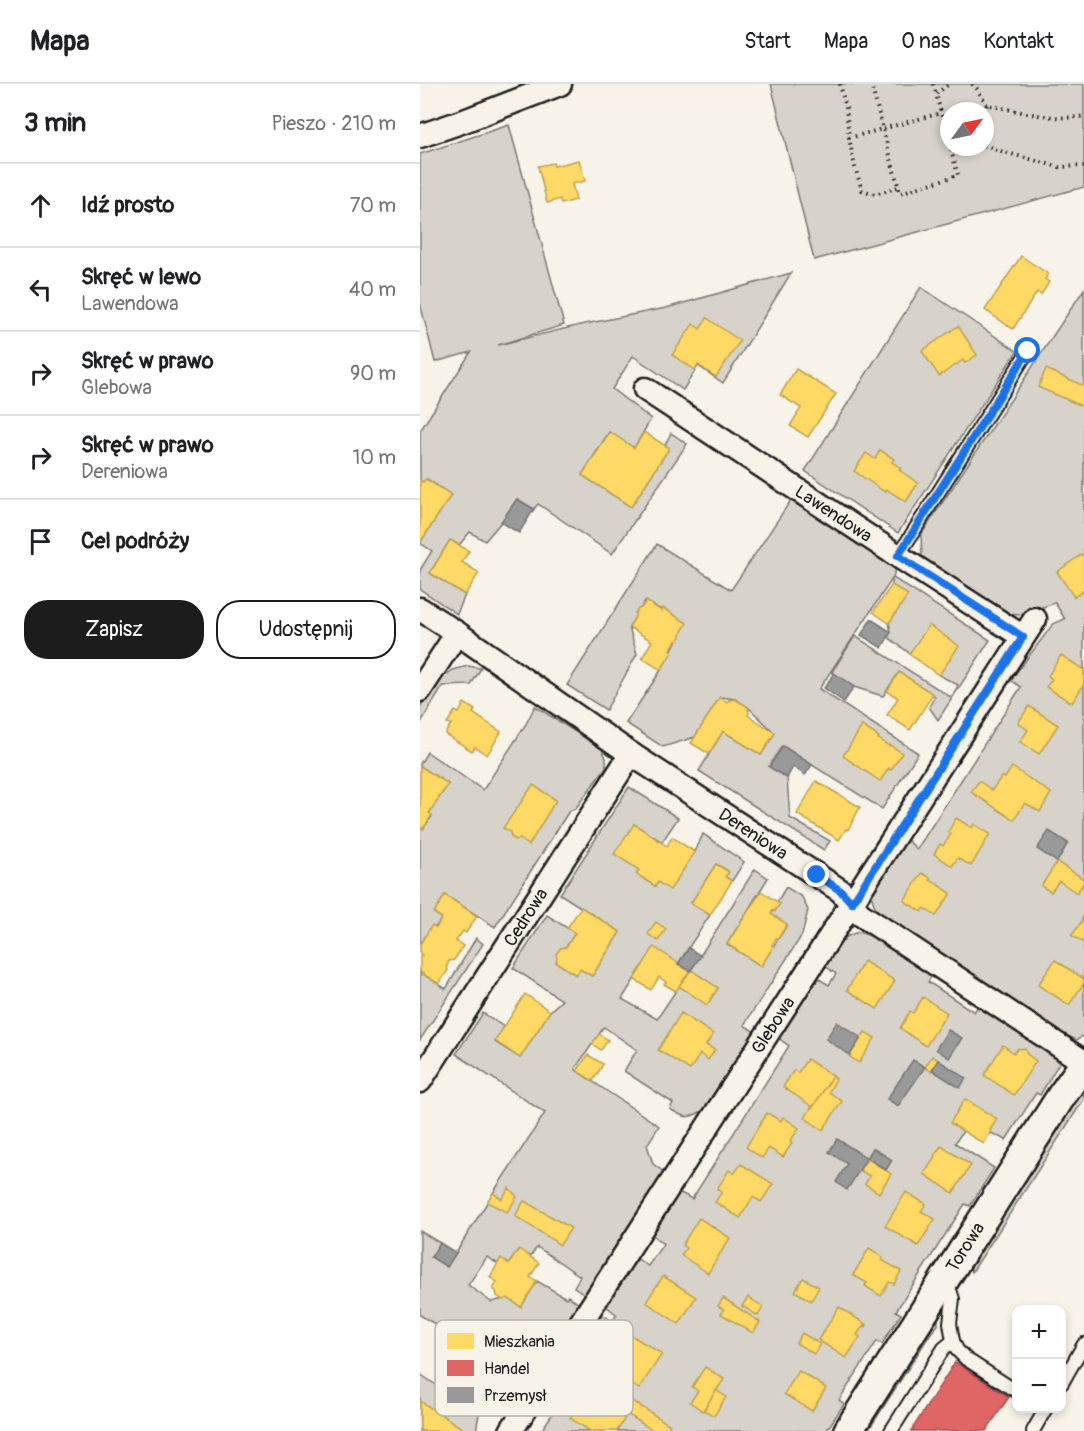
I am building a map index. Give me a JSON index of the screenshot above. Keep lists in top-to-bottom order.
{
  "streets": {
    "street": [
      "Lawendowa",
      "Dereniowa",
      "Cedrowa",
      "Glebowa",
      "Torowa"
    ]
  },
  "crossings": [
    ["Lawendowa", "Glebowa"],
    ["Dereniowa", "Cedrowa"],
    ["Dereniowa", "Glebowa"],
    ["Dereniowa", "Torowa"]
  ],
  "legend": ["Mieszkania", "Handel", "Przemysł"],
  "north": "top right",
  "page": {
    "header": "Mapa",
    "nav": [
      "Start",
      "Mapa",
      "O nas",
      "Kontakt"
    ],
    "heading": ["3 min", "Pieszo · 210 m"],
    "list": [
      ["Idź prosto", "70 m"],
      ["Skręć w lewo", "Lawendowa", "40 m"],
      ["Skręć w prawo", "Glebowa", "90 m"],
      ["Skręć w prawo", "Dereniowa", "10 m"],
      "Cel podróży"
    ],
    "buttons": ["Zapisz", "Udostępnij"],
    "map_buttons": ["+", "−"]
  }
}
